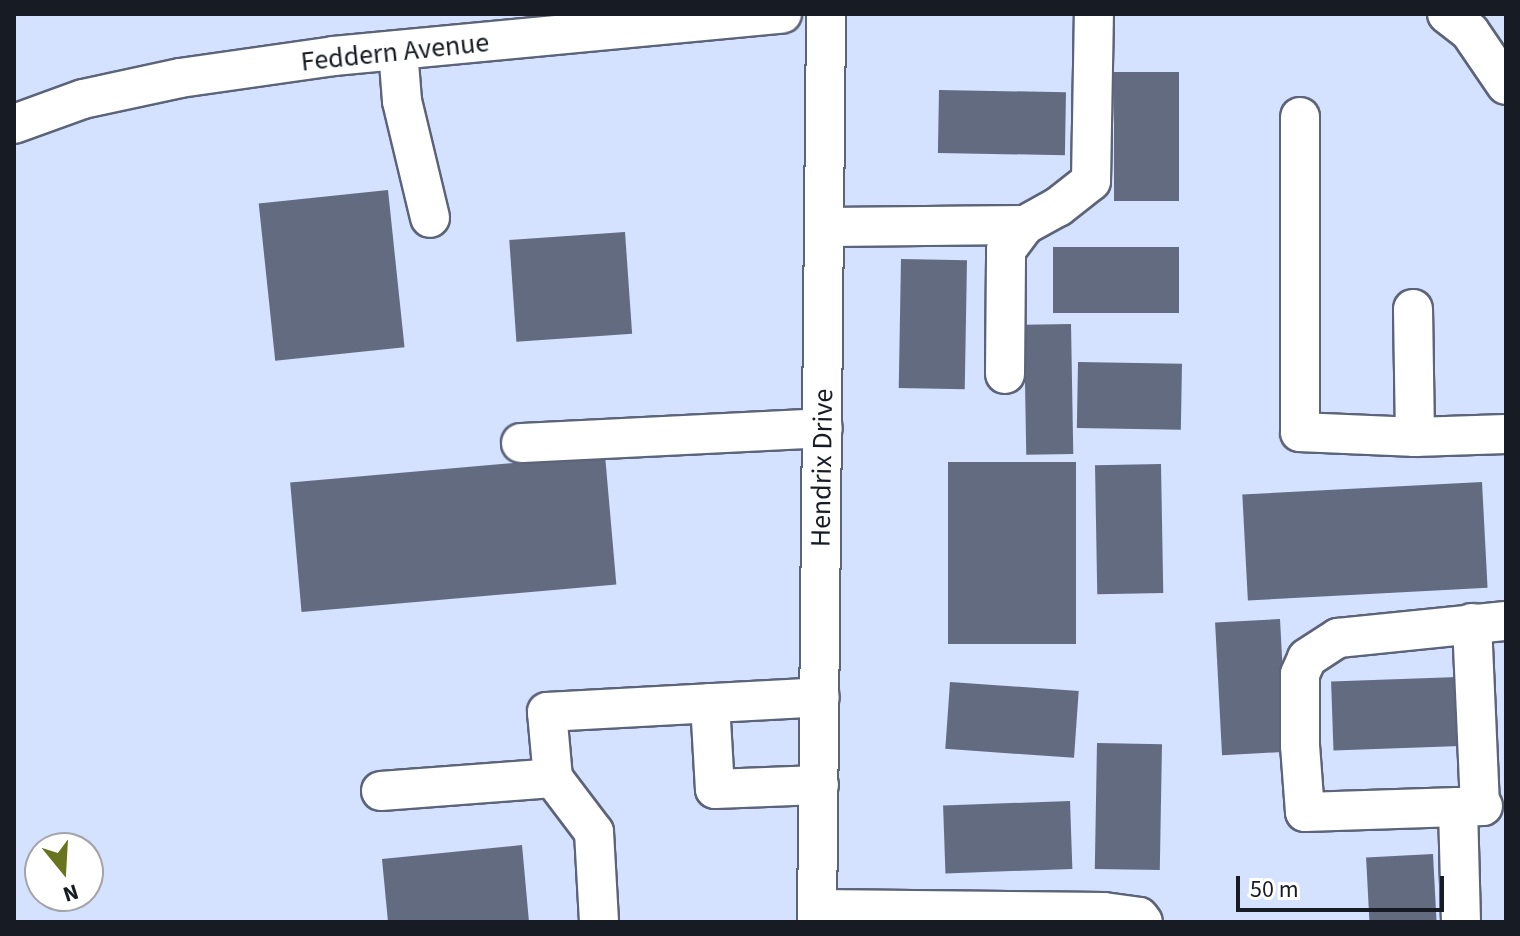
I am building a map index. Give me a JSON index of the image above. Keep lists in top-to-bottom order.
{
  "streets": {
    "street": ["Feddern Avenue", "Hendrix Drive"]
  },
  "scale_bar": "50 m",
  "north": "bottom"
}
